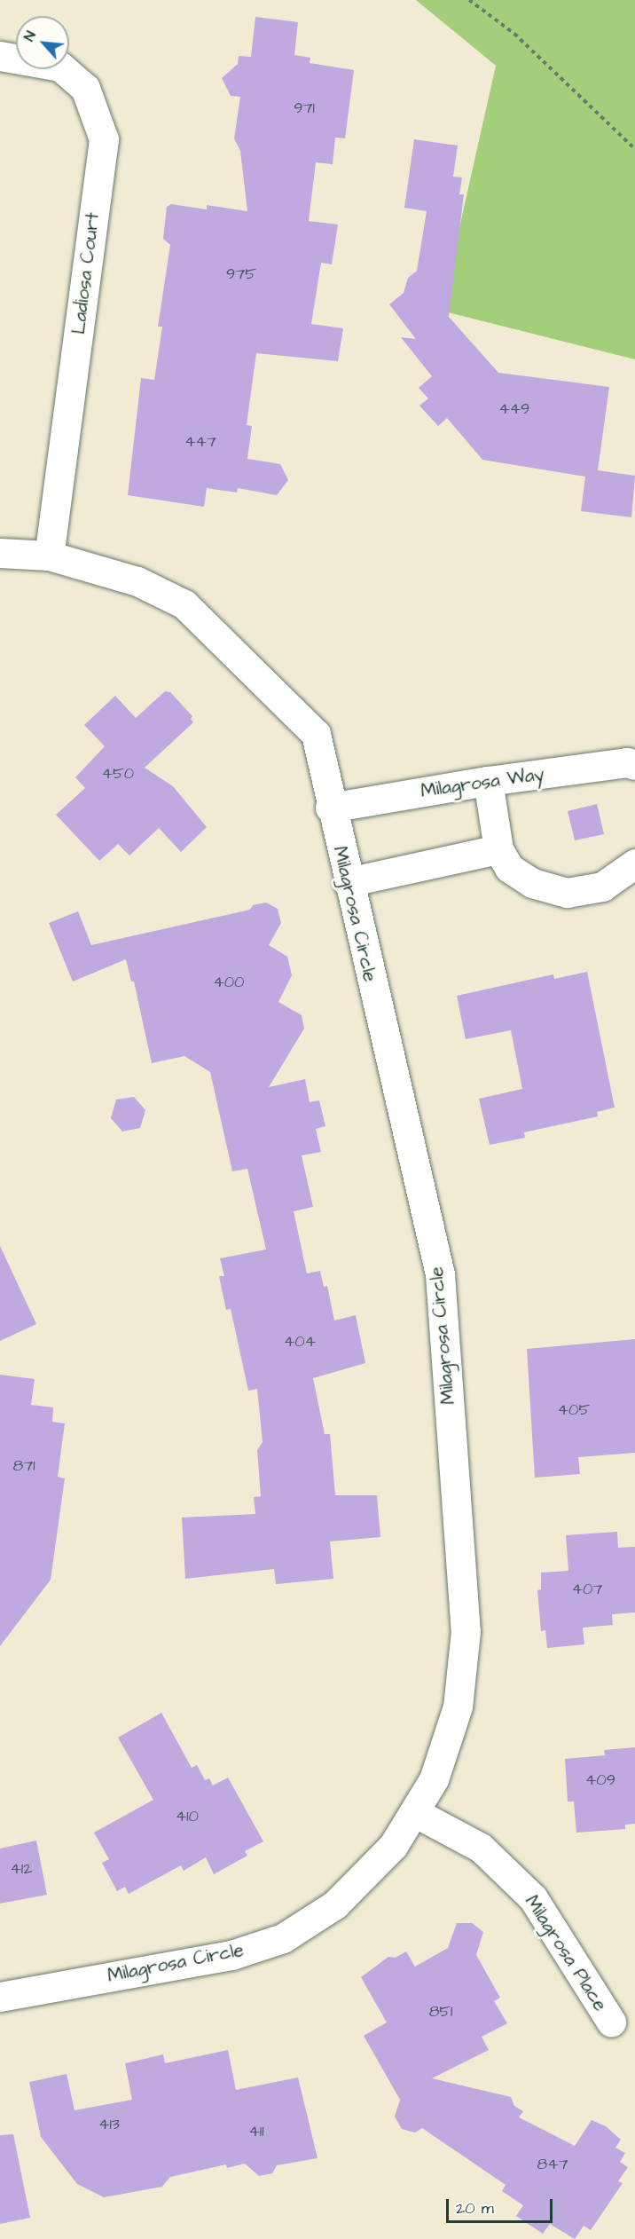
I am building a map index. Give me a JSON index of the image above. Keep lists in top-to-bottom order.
{
  "streets": {
    "street": [
      "Ladiosa Court",
      "Milagrosa Way",
      "Milagrosa Circle",
      "Milagrosa Place"
    ]
  },
  "crossings": [
    ["Ladiosa Court", "Milagrosa Circle"],
    ["Milagrosa Way", "Milagrosa Circle"],
    ["Milagrosa Circle", "Milagrosa Place"]
  ],
  "house_numbers": [
    "971",
    "975",
    "449",
    "447",
    "450",
    "400",
    "404",
    "405",
    "871",
    "407",
    "409",
    "410",
    "412",
    "851",
    "413",
    "411",
    "847"
  ],
  "scale_bar": "20 m",
  "north": "top left"
}
